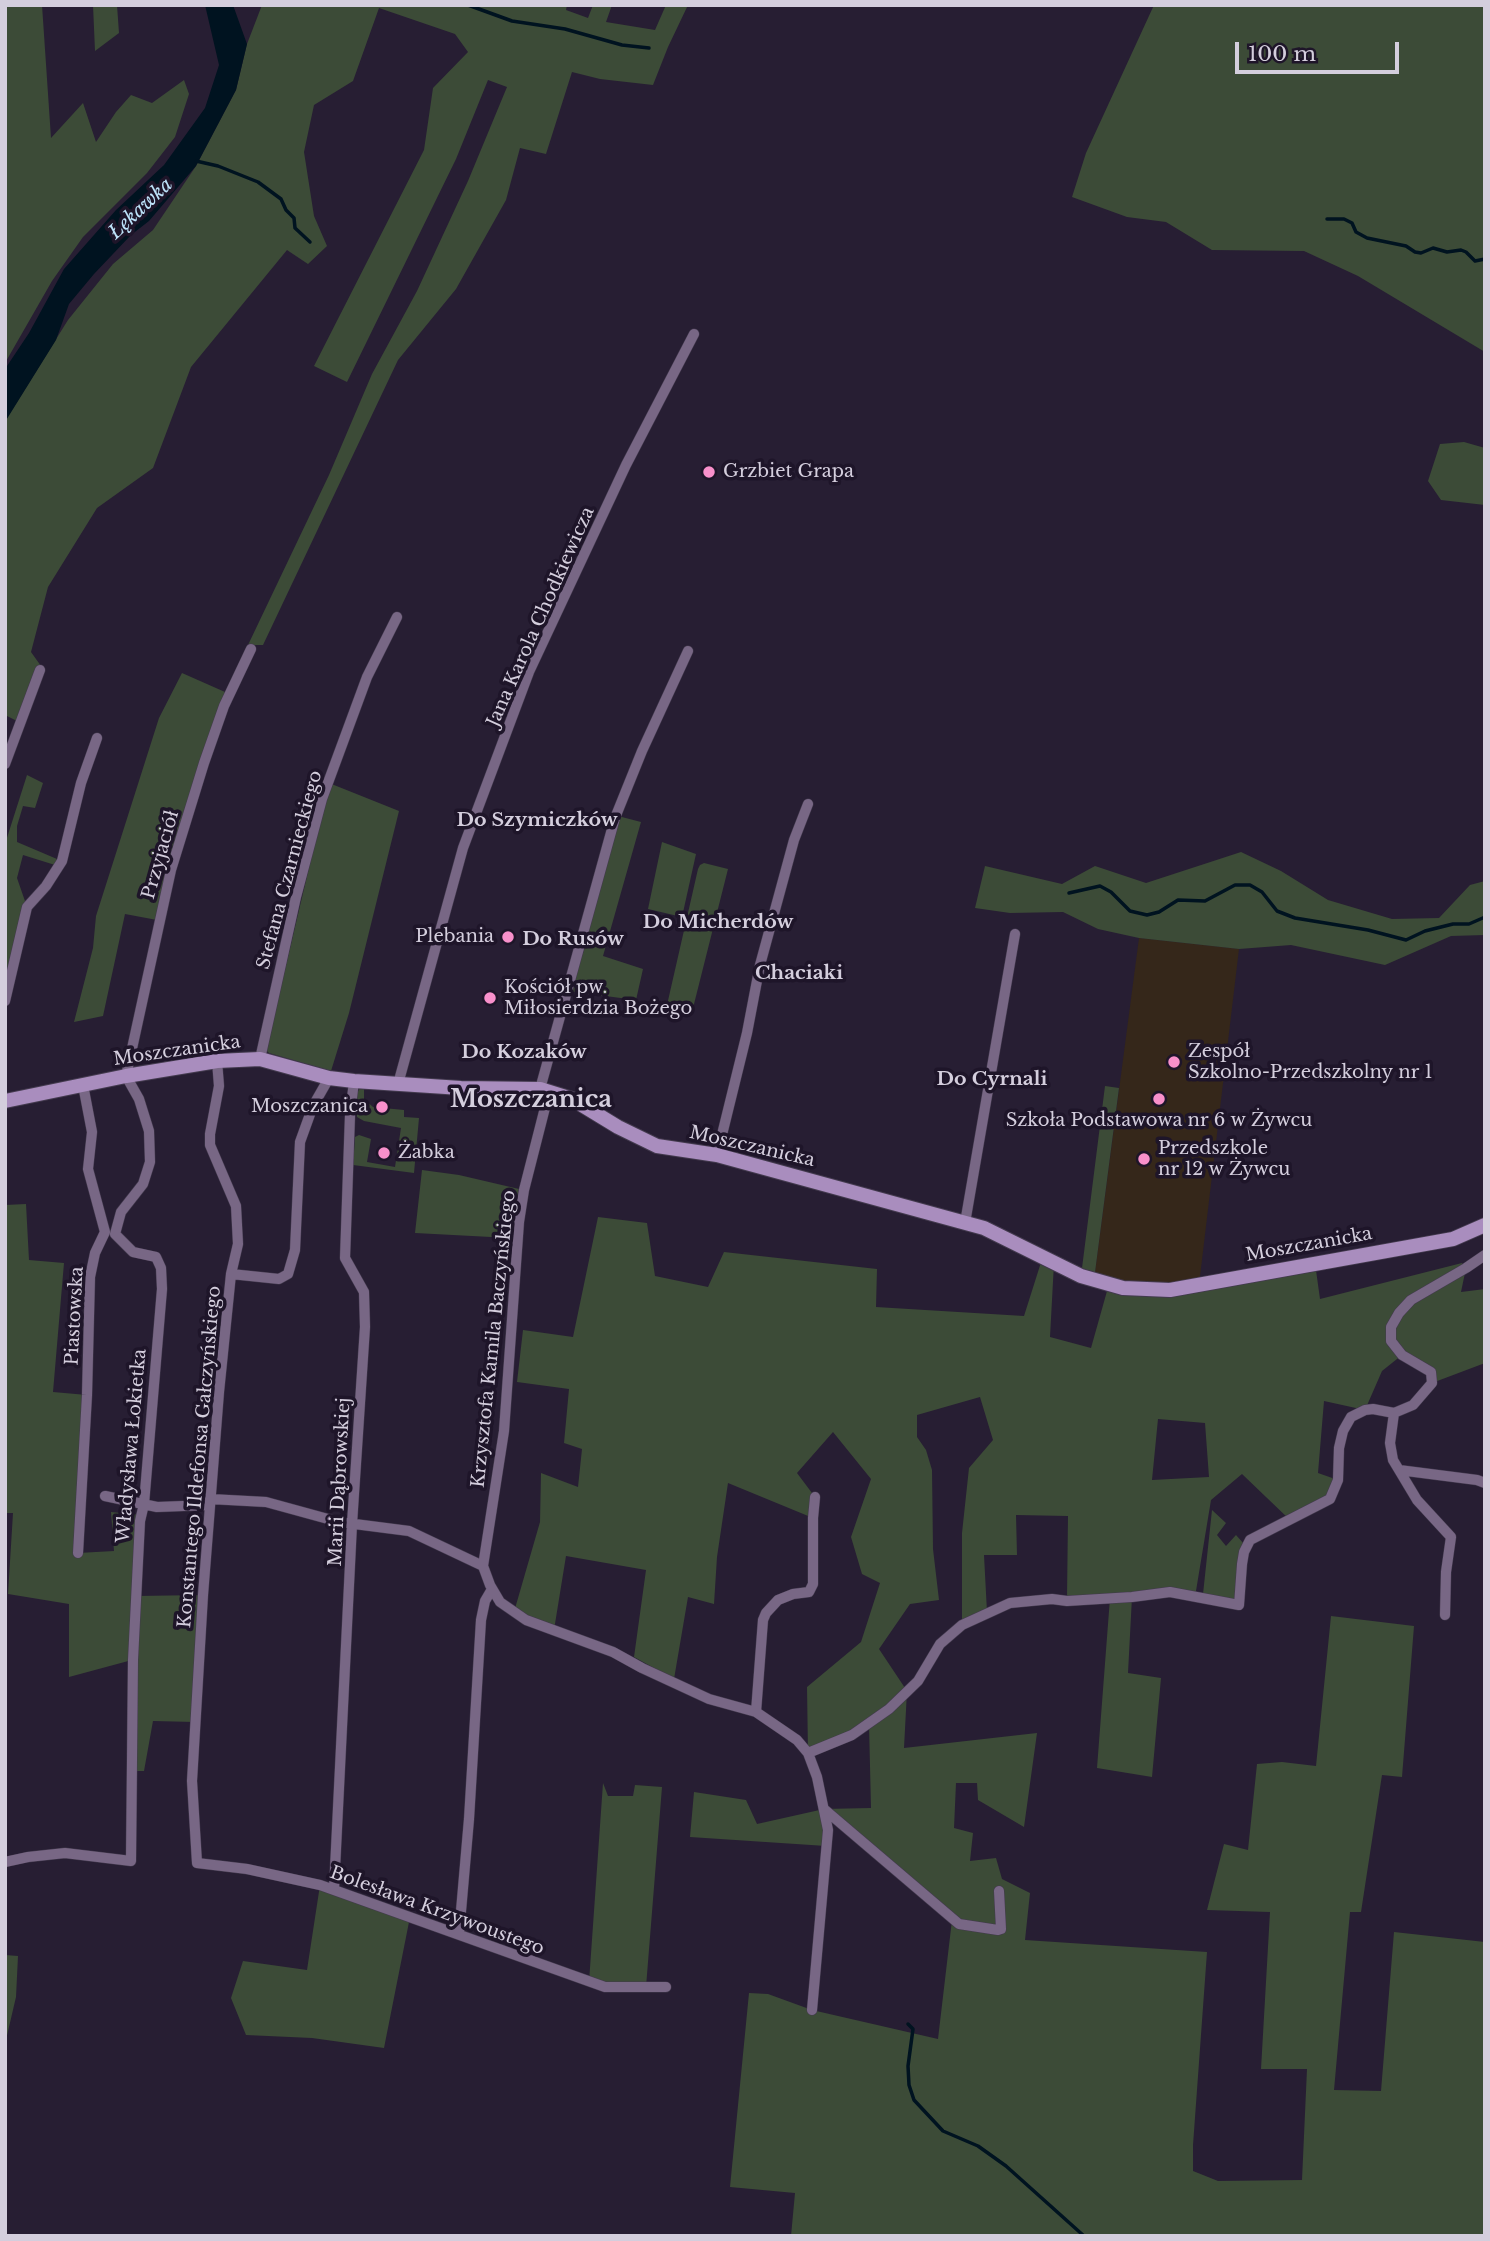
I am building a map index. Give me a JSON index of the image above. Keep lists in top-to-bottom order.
{
  "streets": {
    "street": [
      "Jana Karola Chodkiewicza",
      "Przyjaciół",
      "Stefana Czarnieckiego",
      "Moszczanicka",
      "Piastowska",
      "Krzysztofa Kamila Baczyńskiego",
      "Władysława Łokietka",
      "Konstantego Ildefonsa Gałczyńskiego",
      "Marii Dąbrowskiej",
      "Bolesława Krzywoustego"
    ]
  },
  "crossings": [
    ["Jana Karola Chodkiewicza", "Moszczanicka"],
    ["Przyjaciół", "Moszczanicka"],
    ["Stefana Czarnieckiego", "Moszczanicka"],
    ["Moszczanicka", "Krzysztofa Kamila Baczyńskiego"],
    ["Moszczanicka", "Konstantego Ildefonsa Gałczyńskiego"],
    ["Moszczanicka", "Marii Dąbrowskiej"],
    ["Piastowska", "Władysława Łokietka"],
    ["Konstantego Ildefonsa Gałczyńskiego", "Bolesława Krzywoustego"],
    ["Marii Dąbrowskiej", "Bolesława Krzywoustego"]
  ],
  "districts": [
    "Do Szymiczków",
    "Do Micherdów",
    "Do Rusów",
    "Chaciaki",
    "Do Kozaków",
    "Do Cyrnali",
    "Moszczanica"
  ],
  "water": ["Łękawka"],
  "places": [
    "Grzbiet Grapa",
    "Plebania",
    "Kościół pw. Miłosierdzia Bożego",
    "Zespół Szkolno-Przedszkolny nr 1",
    "Szkoła Podstawowa nr 6 w Żywcu",
    "Moszczanica",
    "Żabka",
    "Przedszkole nr 12 w Żywcu"
  ],
  "scale_bar": "100 m"
}
